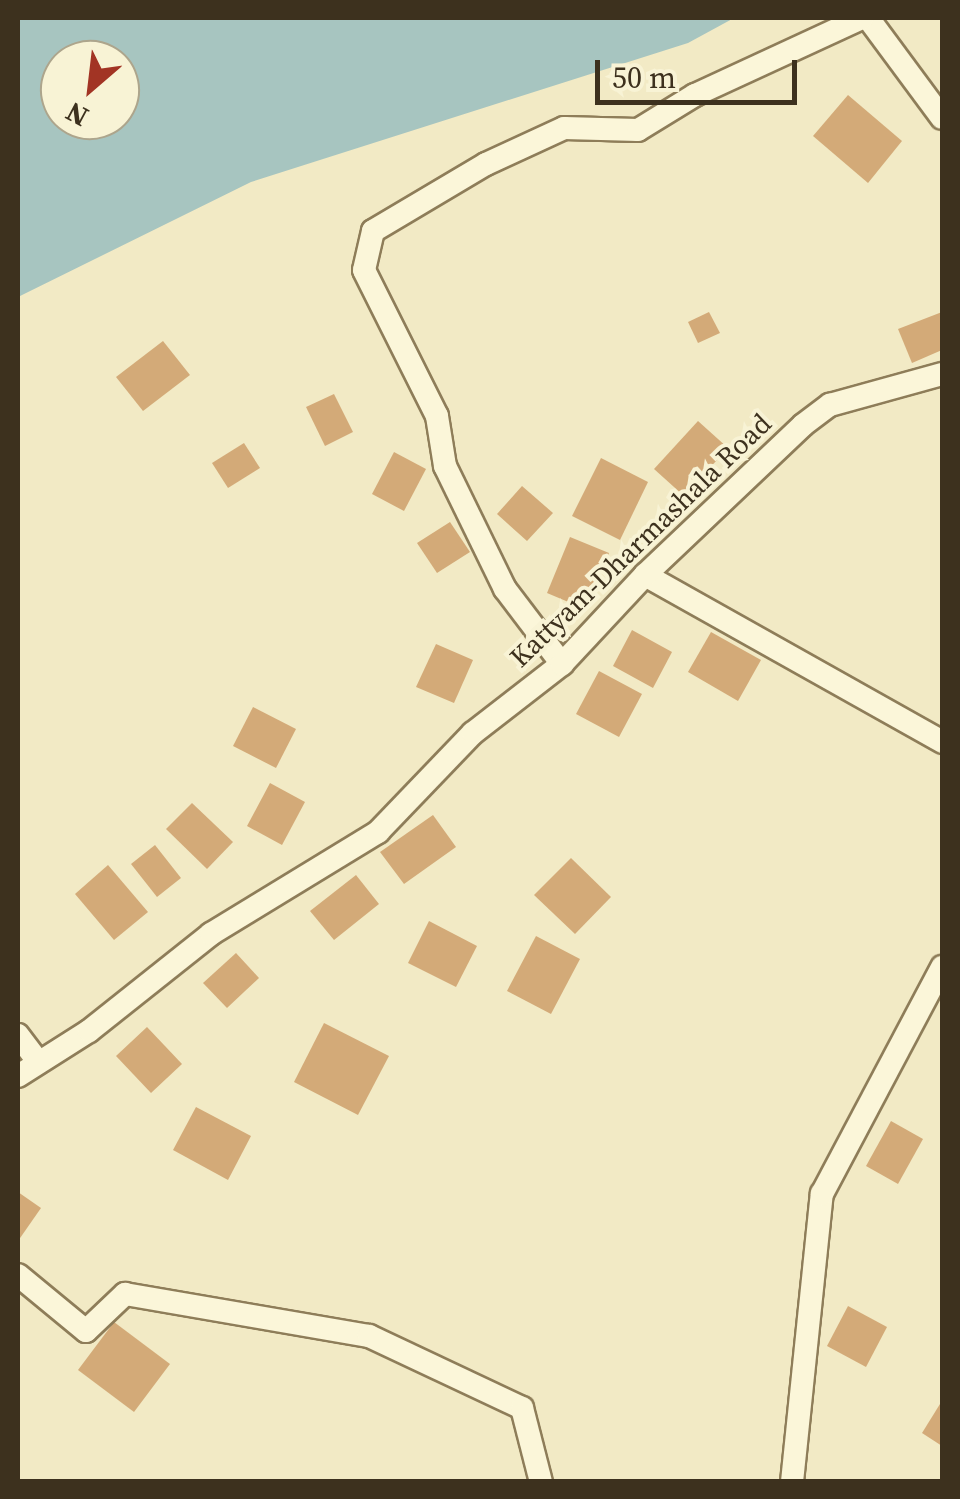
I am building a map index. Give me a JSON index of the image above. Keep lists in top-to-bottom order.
{
  "streets": {
    "street": ["Kattyam-Dharmashala Road"]
  },
  "scale_bar": "50 m",
  "north": "bottom left"
}
